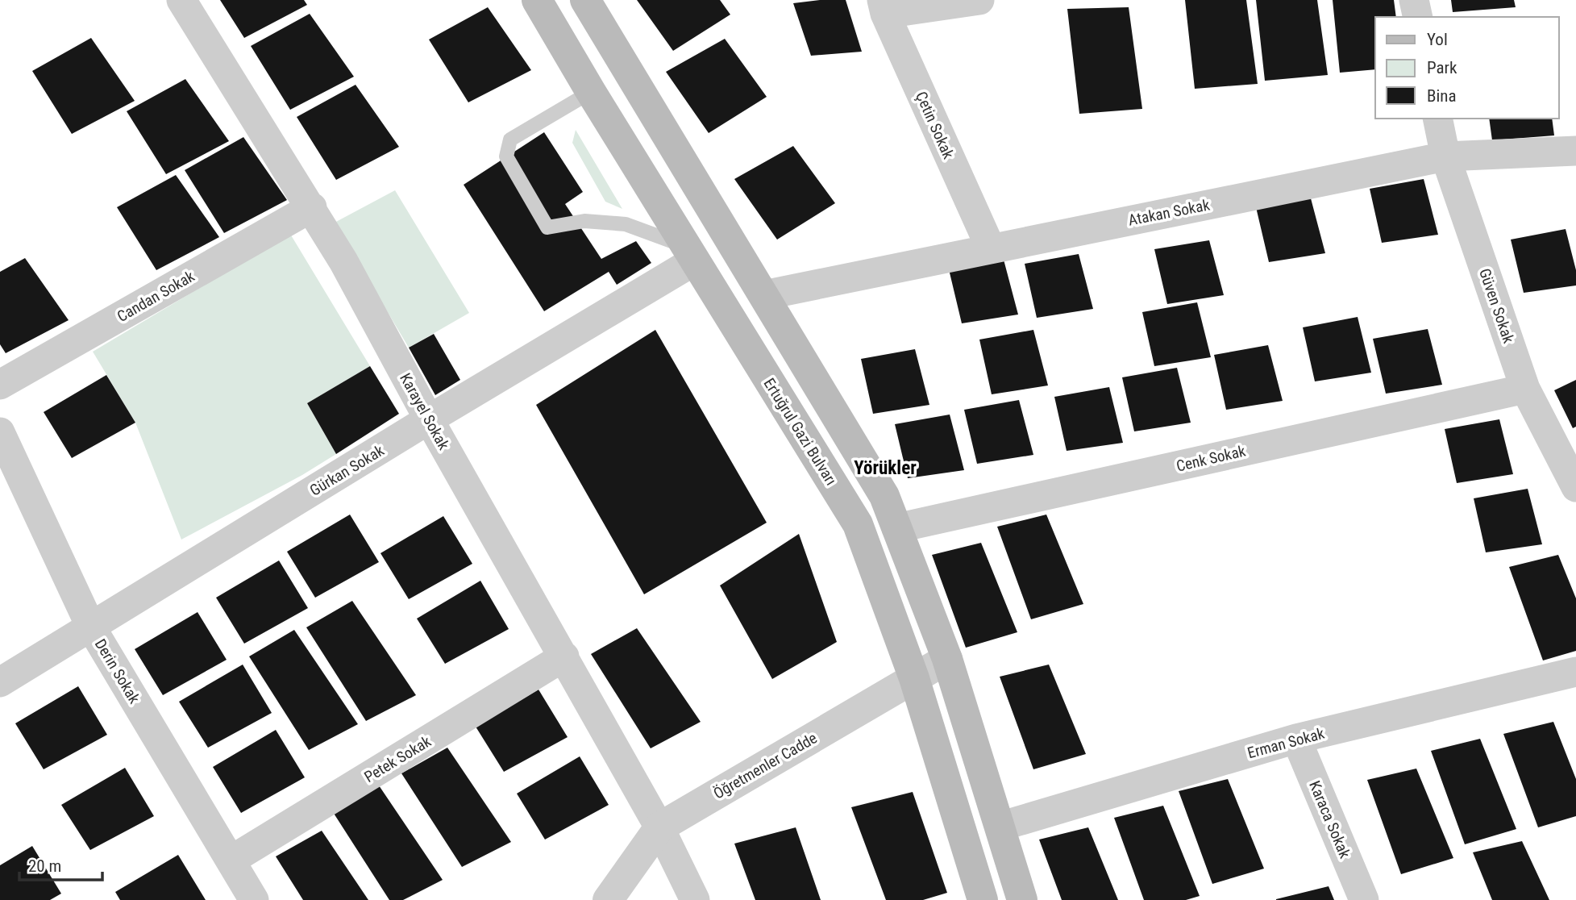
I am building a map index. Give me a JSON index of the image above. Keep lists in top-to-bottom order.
{
  "streets": {
    "main road": ["Ertuğrul Gazi Bulvarı"],
    "street": [
      "Çetin Sokak",
      "Atakan Sokak",
      "Candan Sokak",
      "Güven Sokak",
      "Karayel Sokak",
      "Cenk Sokak",
      "Gürkan Sokak",
      "Derin Sokak",
      "Erman Sokak",
      "Petek Sokak",
      "Öğretmenler Cadde",
      "Karaca Sokak"
    ]
  },
  "crossings": [
    ["Çetin Sokak", "Atakan Sokak"],
    ["Atakan Sokak", "Güven Sokak"],
    ["Candan Sokak", "Karayel Sokak"],
    ["Güven Sokak", "Cenk Sokak"],
    ["Karayel Sokak", "Gürkan Sokak"],
    ["Karayel Sokak", "Petek Sokak"],
    ["Karayel Sokak", "Öğretmenler Cadde"],
    ["Ertuğrul Gazi Bulvarı", "Gürkan Sokak"],
    ["Ertuğrul Gazi Bulvarı", "Öğretmenler Cadde"],
    ["Gürkan Sokak", "Derin Sokak"],
    ["Derin Sokak", "Petek Sokak"],
    ["Erman Sokak", "Karaca Sokak"]
  ],
  "districts": ["Yörükler"],
  "legend": ["Yol", "Park", "Bina"],
  "scale_bar": "20 m"
}
